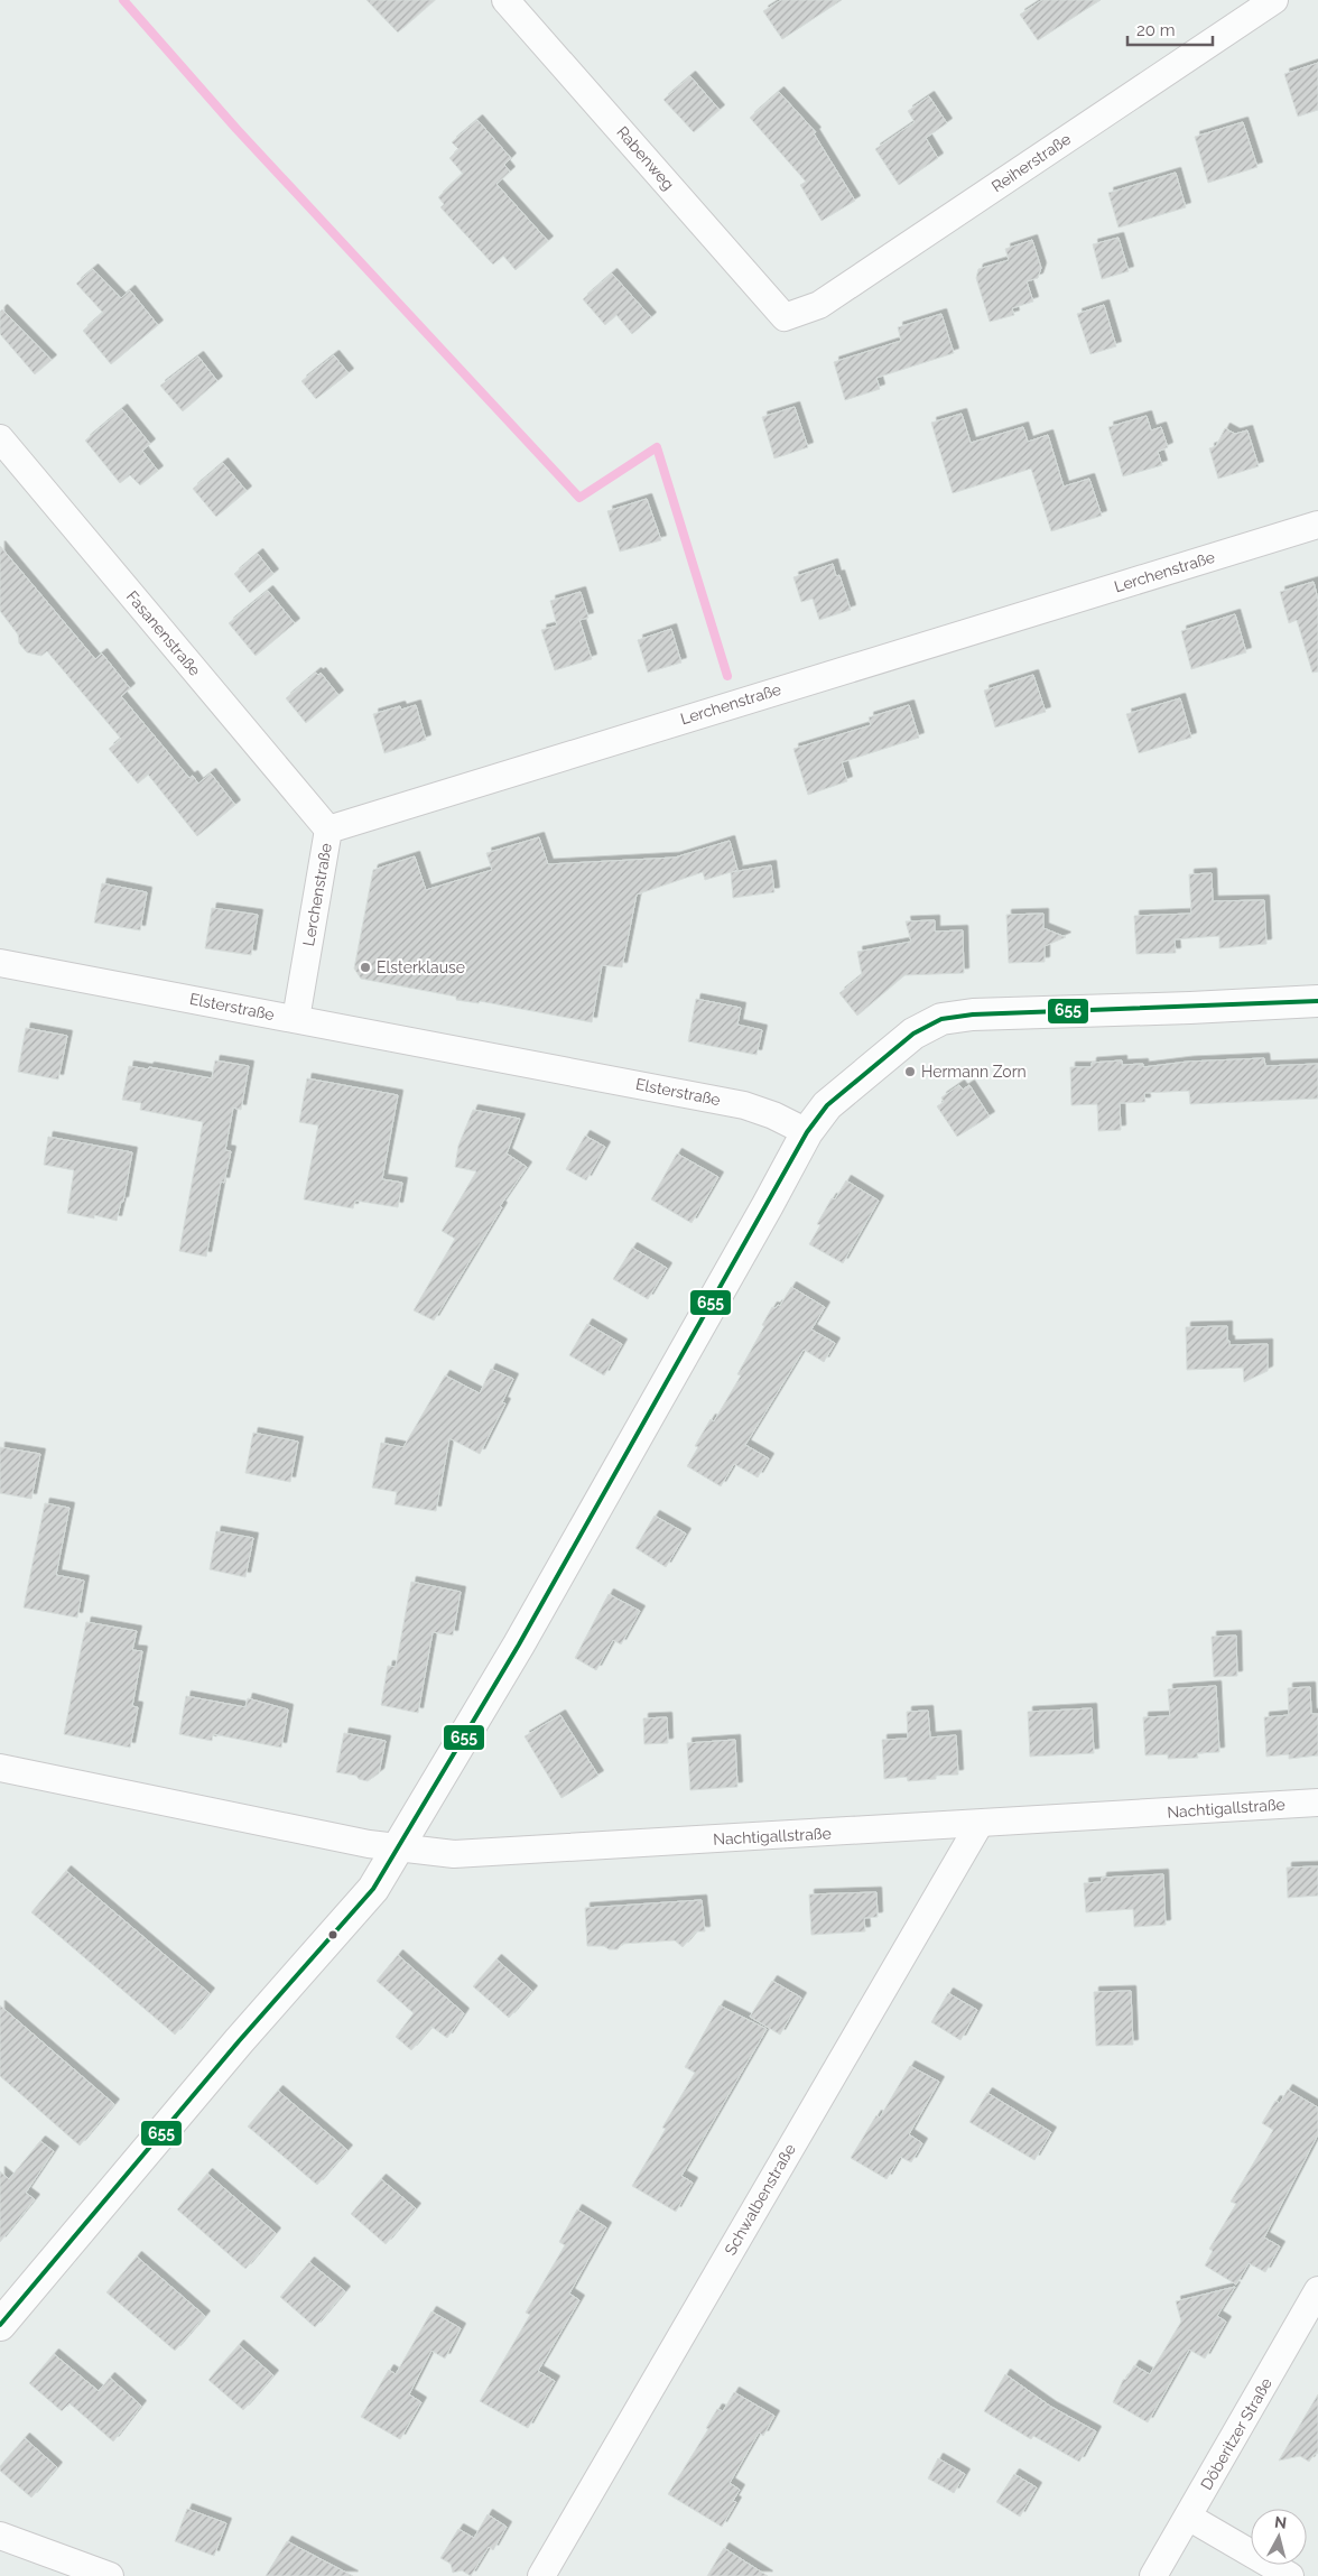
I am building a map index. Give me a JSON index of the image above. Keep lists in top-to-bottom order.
{
  "streets": {
    "street": [
      "Rabenweg",
      "Reiherstraße",
      "Lerchenstraße",
      "Fasanenstraße",
      "Elsterstraße",
      "Nachtigallstraße",
      "Schwalbenstraße",
      "Döberitzer Straße"
    ]
  },
  "crossings": [
    ["Rabenweg", "Reiherstraße"],
    ["Lerchenstraße", "Fasanenstraße"],
    ["Lerchenstraße", "Elsterstraße"],
    ["Nachtigallstraße", "Schwalbenstraße"]
  ],
  "places": ["Elsterklause", "Hermann Zorn"],
  "lines": ["transit line 655"],
  "scale_bar": "20 m",
  "north": "top"
}
